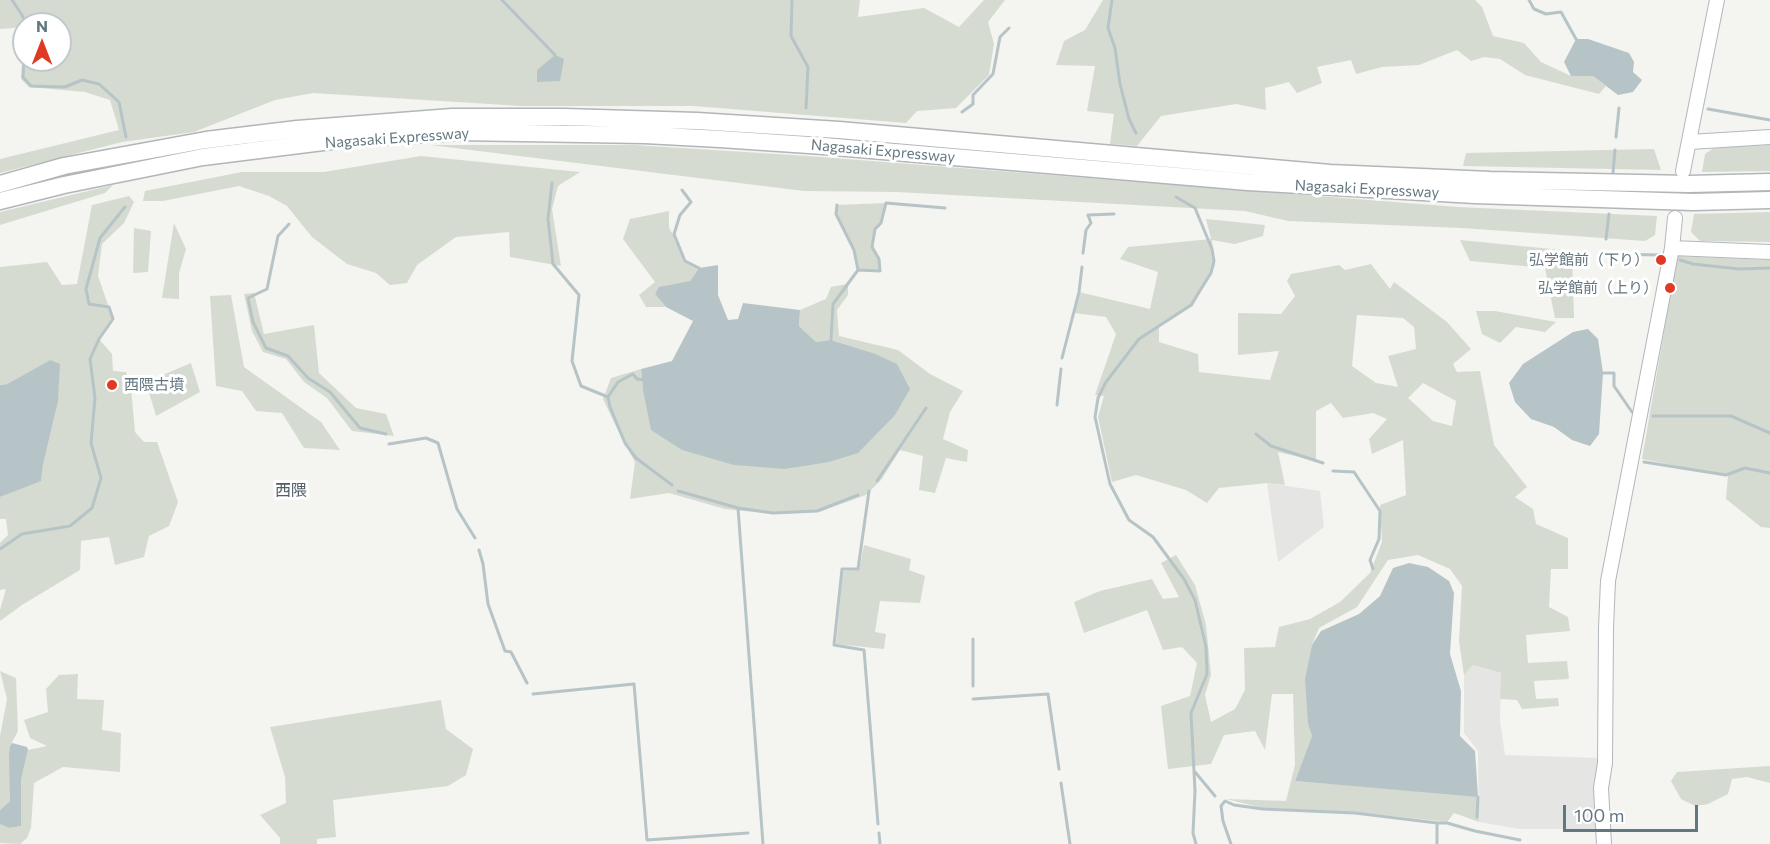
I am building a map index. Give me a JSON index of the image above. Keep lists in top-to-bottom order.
{
  "streets": {
    "highway": ["Nagasaki Expressway"]
  },
  "districts": ["西隈"],
  "places": ["弘学館前（下り）", "弘学館前（上り）", "西隈古墳"],
  "scale_bar": "100 m",
  "north": "top"
}
